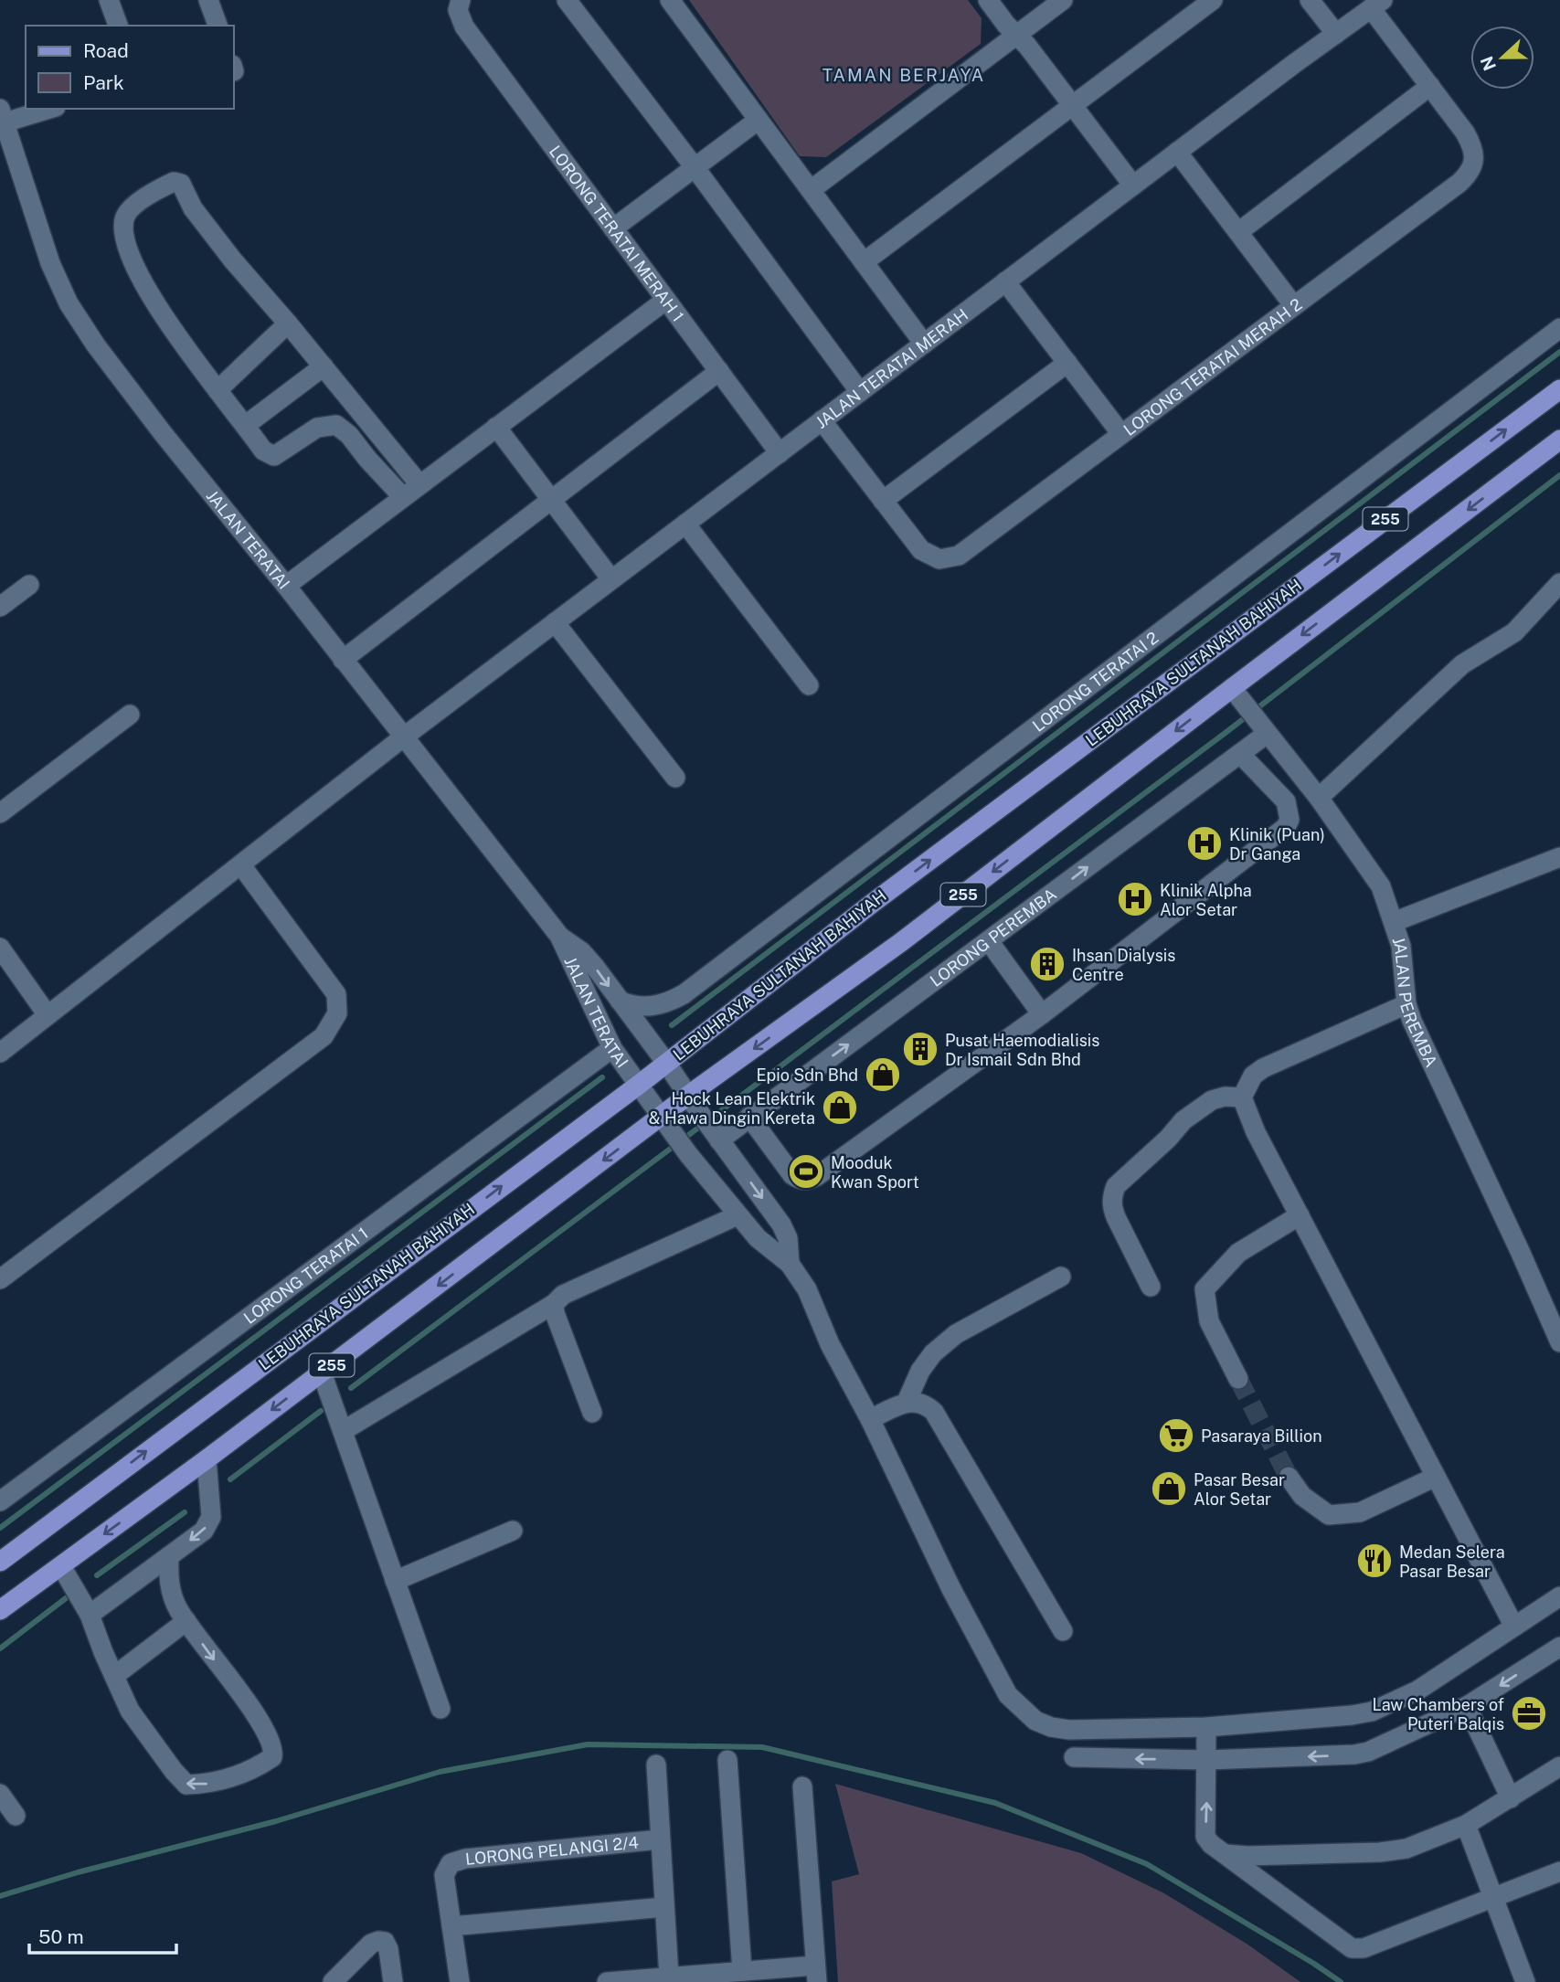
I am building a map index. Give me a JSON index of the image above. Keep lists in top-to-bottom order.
{
  "streets": {
    "main road": ["255", "LEBUHRAYA SULTANAH BAHIYAH"],
    "street": [
      "LORONG TERATAI MERAH 1",
      "LORONG TERATAI MERAH 2",
      "JALAN TERATAI MERAH",
      "JALAN TERATAI",
      "LORONG TERATAI 2",
      "LORONG PEREMBA",
      "JALAN PEREMBA",
      "LORONG TERATAI 1",
      "LORONG PELANGI 2/4"
    ]
  },
  "crossings": [
    ["LORONG TERATAI MERAH 1", "JALAN TERATAI MERAH"],
    ["LORONG TERATAI MERAH 2", "JALAN TERATAI MERAH"],
    ["JALAN TERATAI MERAH", "JALAN TERATAI"],
    ["255", "JALAN TERATAI"],
    ["255", "JALAN PEREMBA"],
    ["JALAN TERATAI", "LEBUHRAYA SULTANAH BAHIYAH"],
    ["JALAN TERATAI", "LORONG TERATAI 2"],
    ["JALAN TERATAI", "LORONG PEREMBA"],
    ["JALAN TERATAI", "LORONG TERATAI 1"],
    ["LORONG PEREMBA", "JALAN PEREMBA"]
  ],
  "one_way": ["LORONG PEREMBA"],
  "districts": ["TAMAN BERJAYA"],
  "places": {
    "hospital": ["Klinik (Puan) Dr Ganga", "Klinik Alpha Alor Setar"],
    "building": ["Ihsan Dialysis Centre", "Pusat Haemodialisis Dr Ismail Sdn Bhd"],
    "shop": ["Epio Sdn Bhd", "Hock Lean Elektrik & Hawa Dingin Kereta", "Pasar Besar Alor Setar"],
    "sports": ["Mooduk Kwan Sport"],
    "supermarket": ["Pasaraya Billion"],
    "restaurant": ["Medan Selera Pasar Besar"],
    "office": ["Law Chambers of Puteri Balqis"]
  },
  "legend": ["Road", "Park"],
  "scale_bar": "50 m",
  "north": "left"
}
